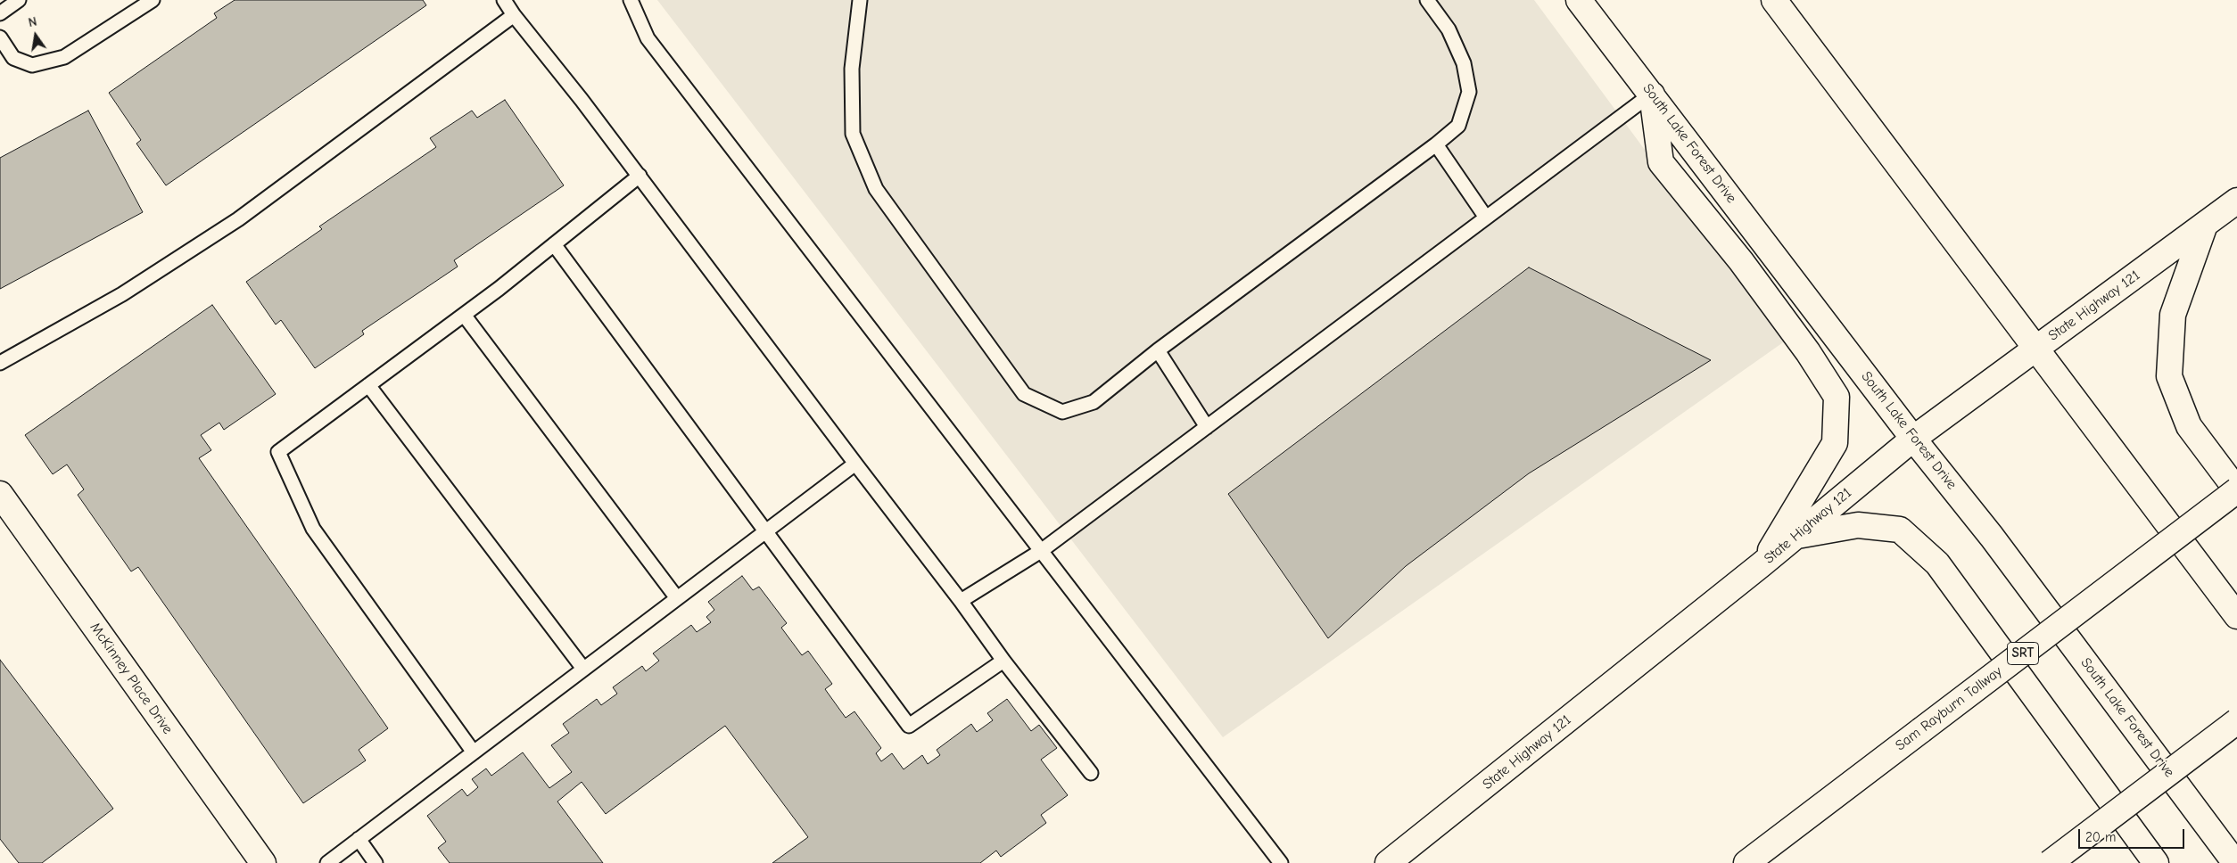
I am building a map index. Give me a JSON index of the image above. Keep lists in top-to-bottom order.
{
  "streets": {
    "main road": [
      "South Lake Forest Drive",
      "State Highway 121",
      "SRT",
      "McKinney Place Drive",
      "Sam Rayburn Tollway"
    ]
  },
  "crossings": [
    ["South Lake Forest Drive", "State Highway 121"]
  ],
  "scale_bar": "20 m",
  "north": "top"
}
